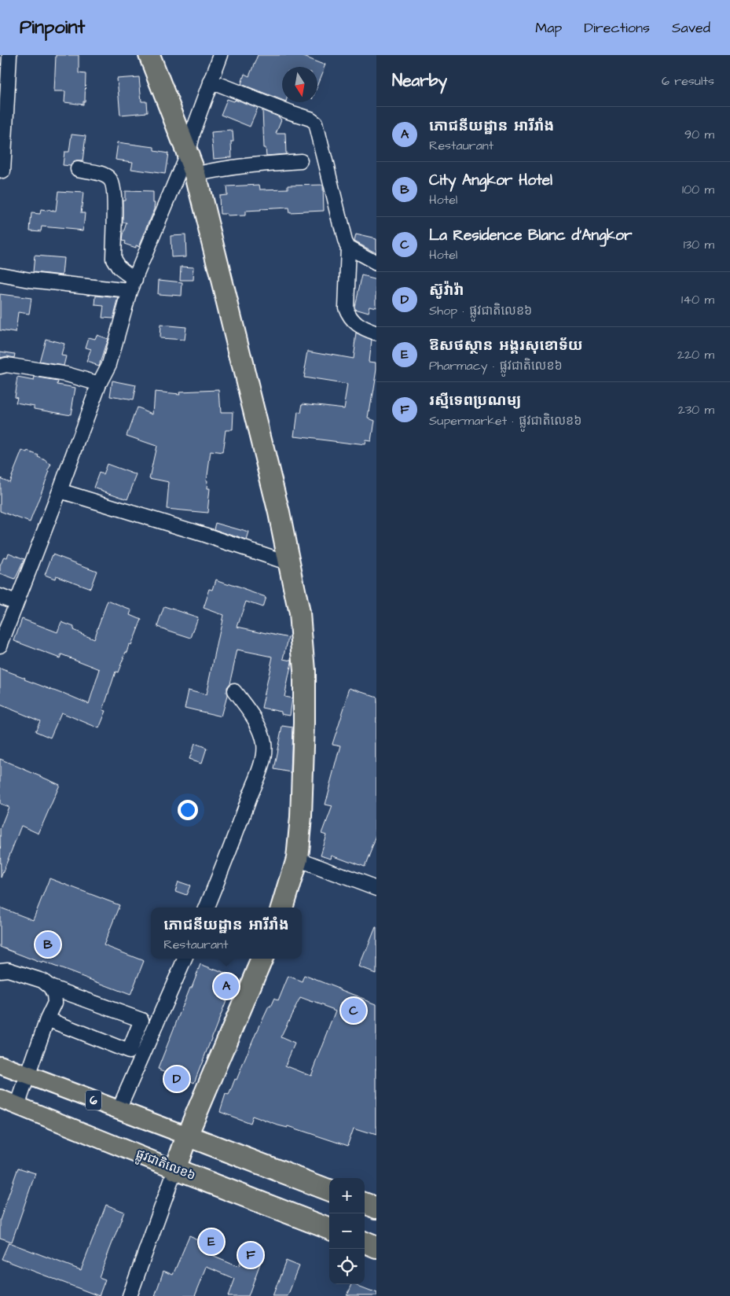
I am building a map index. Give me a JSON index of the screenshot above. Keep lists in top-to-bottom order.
{
  "streets": {
    "highway": ["6", "ផ្លូវជាតិលេខ៦"]
  },
  "north": "bottom",
  "page": {
    "header": "Pinpoint",
    "nav": ["Map", "Directions", "Saved"],
    "heading": ["Nearby", "6 results"],
    "list": [
      {
        "mark": "A",
        "name": "ភោជនីយដ្ឋាន អារីរាំង",
        "note": "Restaurant",
        "value": "90 m"
      },
      {
        "mark": "B",
        "name": "City Angkor Hotel",
        "note": "Hotel",
        "value": "100 m"
      },
      {
        "mark": "C",
        "name": "La Residence Blanc d'Angkor",
        "note": "Hotel",
        "value": "130 m"
      },
      {
        "mark": "D",
        "name": "ស៊ូវ៉ារ៉ា",
        "note": "Shop · ផ្លូវជាតិលេខ៦",
        "value": "140 m"
      },
      {
        "mark": "E",
        "name": "ឱសថស្ថាន អង្គរសុខោទ័យ",
        "note": "Pharmacy · ផ្លូវជាតិលេខ៦",
        "value": "220 m"
      },
      {
        "mark": "F",
        "name": "រស្មីទេពប្រណម្យ",
        "note": "Supermarket · ផ្លូវជាតិលេខ៦",
        "value": "230 m"
      }
    ],
    "popup": ["ភោជនីយដ្ឋាន អារីរាំង", "Restaurant"],
    "pins": [
      "B",
      "A",
      "C",
      "D",
      "E",
      "F"
    ],
    "map_buttons": ["+", "−"]
  }
}
